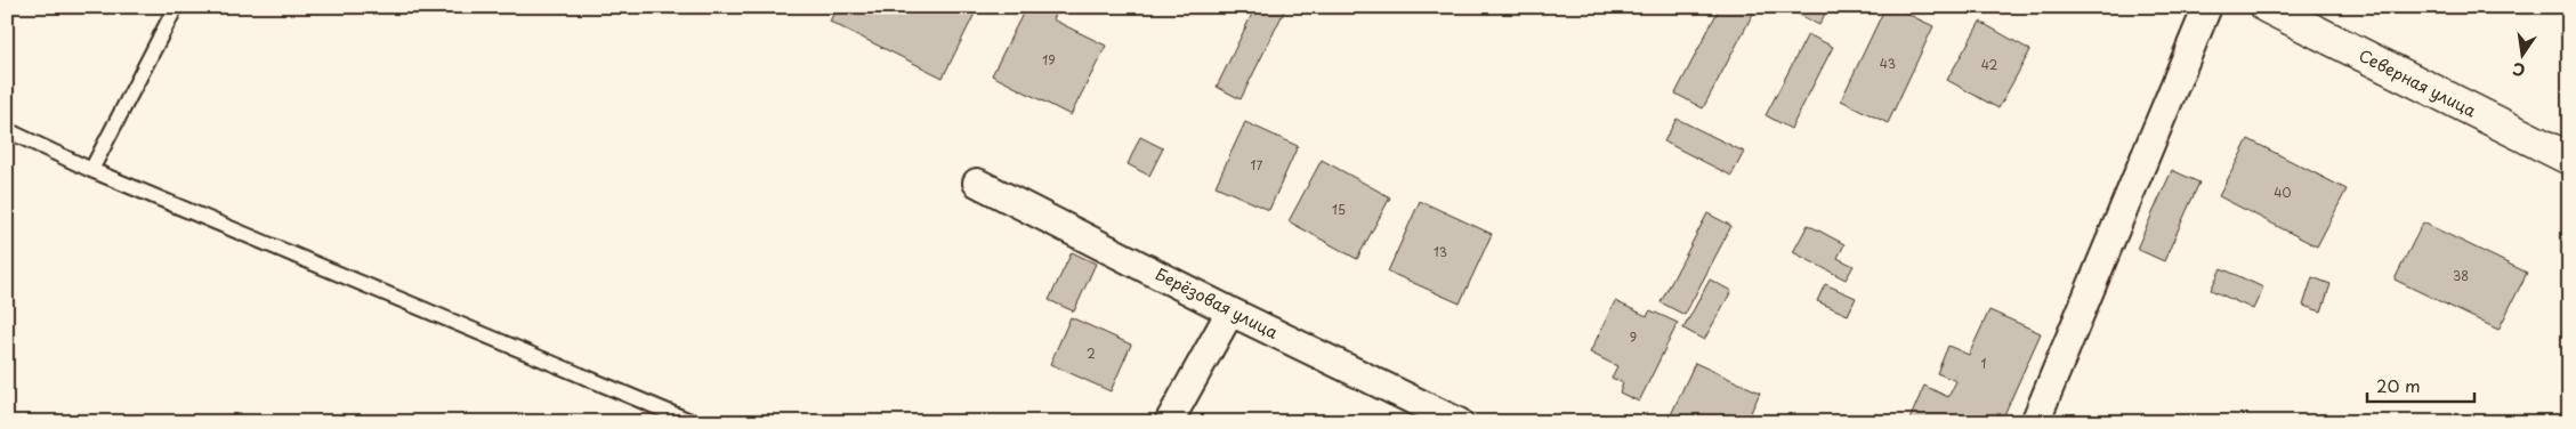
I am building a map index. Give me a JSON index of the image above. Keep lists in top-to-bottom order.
{
  "streets": {
    "street": ["Северная улица", "Берёзовая улица"]
  },
  "house_numbers": [
    "19",
    "43",
    "42",
    "17",
    "40",
    "15",
    "13",
    "38",
    "9",
    "2",
    "1"
  ],
  "scale_bar": "20 m",
  "north": "bottom"
}
